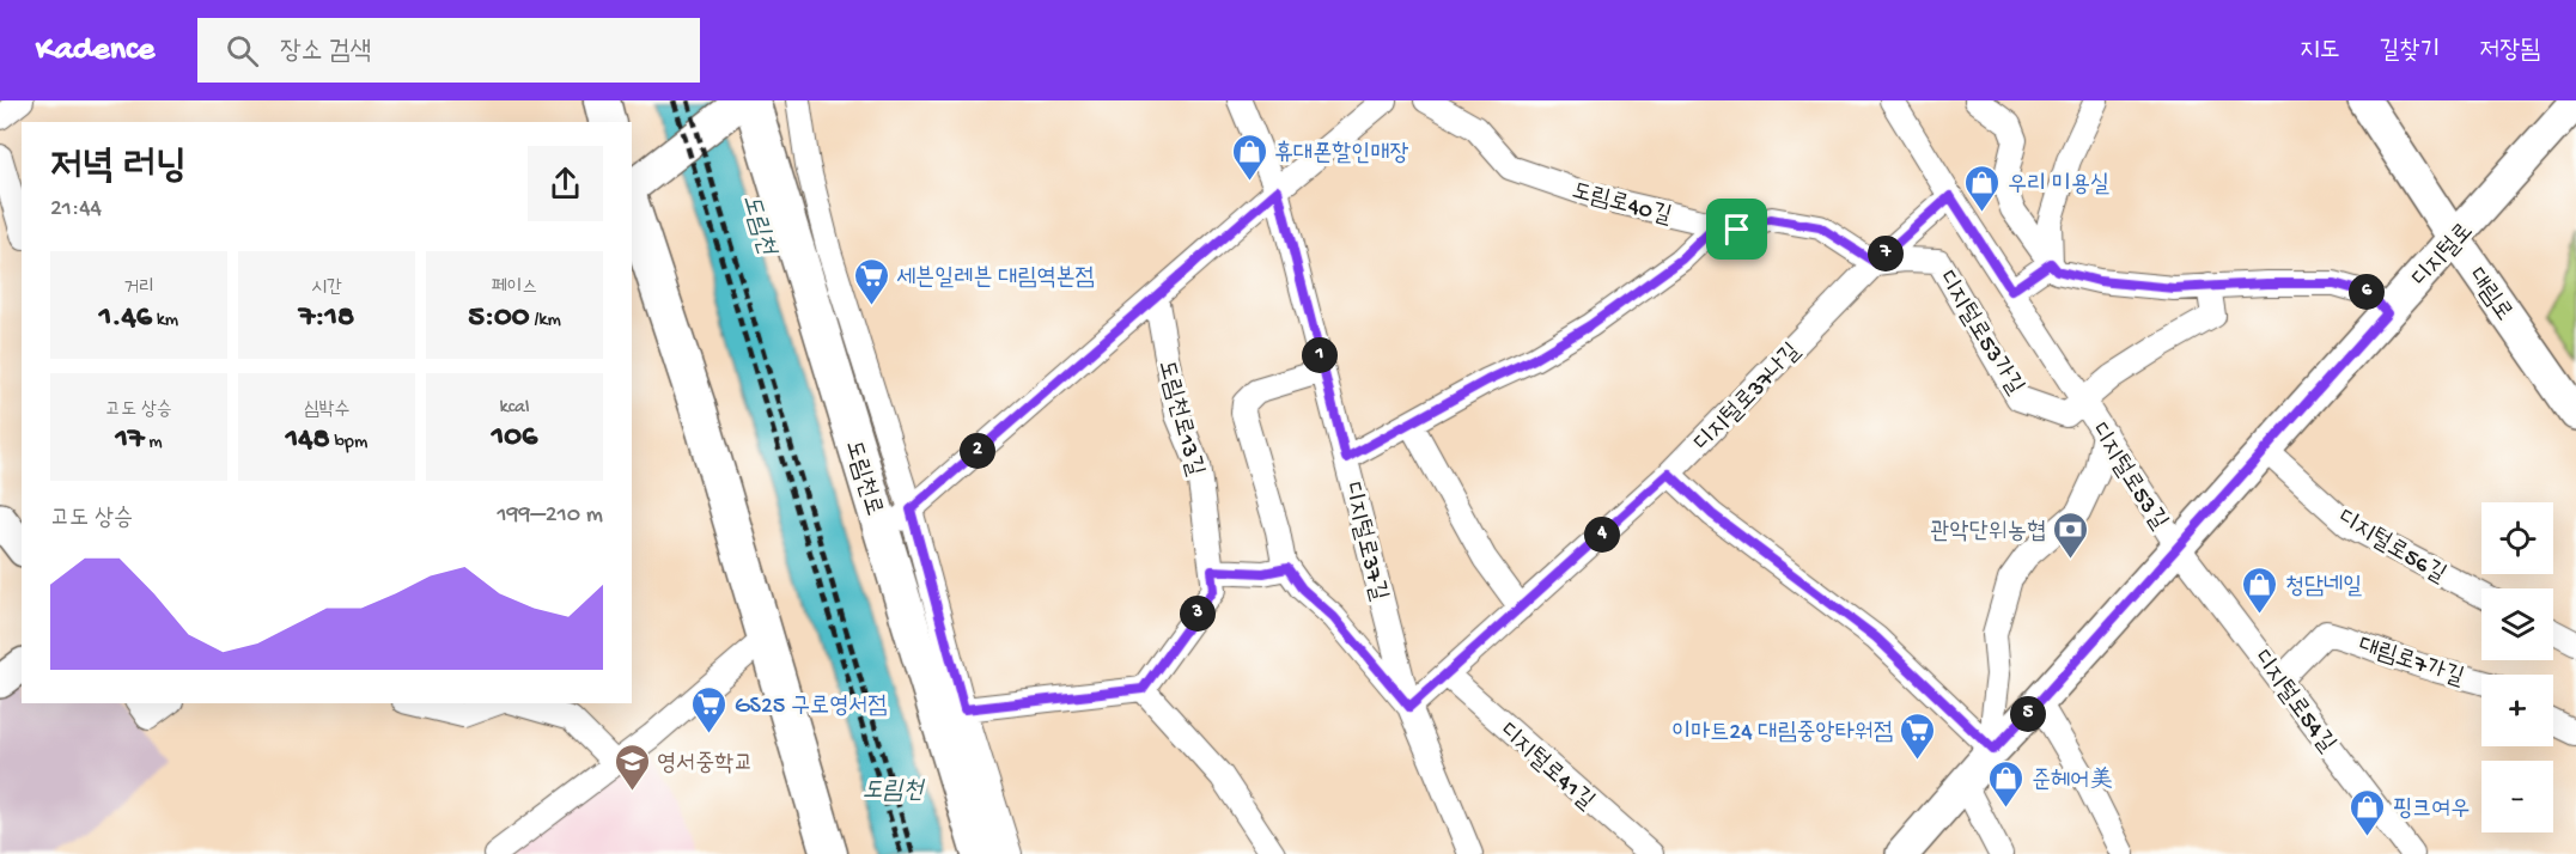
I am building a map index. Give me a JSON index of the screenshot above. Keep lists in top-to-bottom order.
{
  "streets": {
    "main road": ["디지털로", "대림로", "도림천로"],
    "street": [
      "도림로40길",
      "디지털로53가길",
      "디지털로37나길",
      "도림천로13길",
      "디지털로53길",
      "디지털로37길",
      "디지털로56길",
      "대림로7가길",
      "디지털로54길",
      "디지털로41길"
    ]
  },
  "crossings": [
    ["도림로40길", "디지털로53가길"],
    ["도림로40길", "디지털로37나길"],
    ["디지털로", "대림로"],
    ["디지털로", "디지털로53길"],
    ["디지털로", "디지털로56길"],
    ["디지털로", "디지털로54길"],
    ["디지털로53가길", "디지털로37나길"],
    ["디지털로53가길", "디지털로53길"],
    ["디지털로37나길", "디지털로53길"],
    ["디지털로37나길", "디지털로37길"],
    ["디지털로37나길", "디지털로41길"],
    ["디지털로53길", "디지털로54길"],
    ["대림로7가길", "디지털로54길"]
  ],
  "water": ["도림천"],
  "places": {
    "shop": [
      "휴대폰할인매장",
      "우리 미용실",
      "청담네일",
      "준헤어美",
      "핑크여우"
    ],
    "supermarket": ["세븐일레븐 대림역본점", "GS25 구로영서점", "이마트24 대림중앙타워점"],
    "bank": ["관악단위농협"],
    "school or university": ["영서중학교"]
  },
  "page": {
    "header": "Kadence",
    "search": "장소 검색",
    "nav": ["지도", "길찾기", "저장됨"],
    "heading": ["저녁 러닝", "21:44"],
    "pins": [
      "7",
      "6",
      "1",
      "2",
      "4",
      "3",
      "5"
    ],
    "stats": [
      ["거리", "1.46 km"],
      ["시간", "7:18"],
      ["페이스", "5:00 /km"],
      ["고도 상승", "17 m"],
      ["심박수", "148 bpm"],
      ["kcal", "106"]
    ],
    "chart": ["고도 상승", "199–210 m"],
    "map_buttons": ["+", "−"]
  }
}
